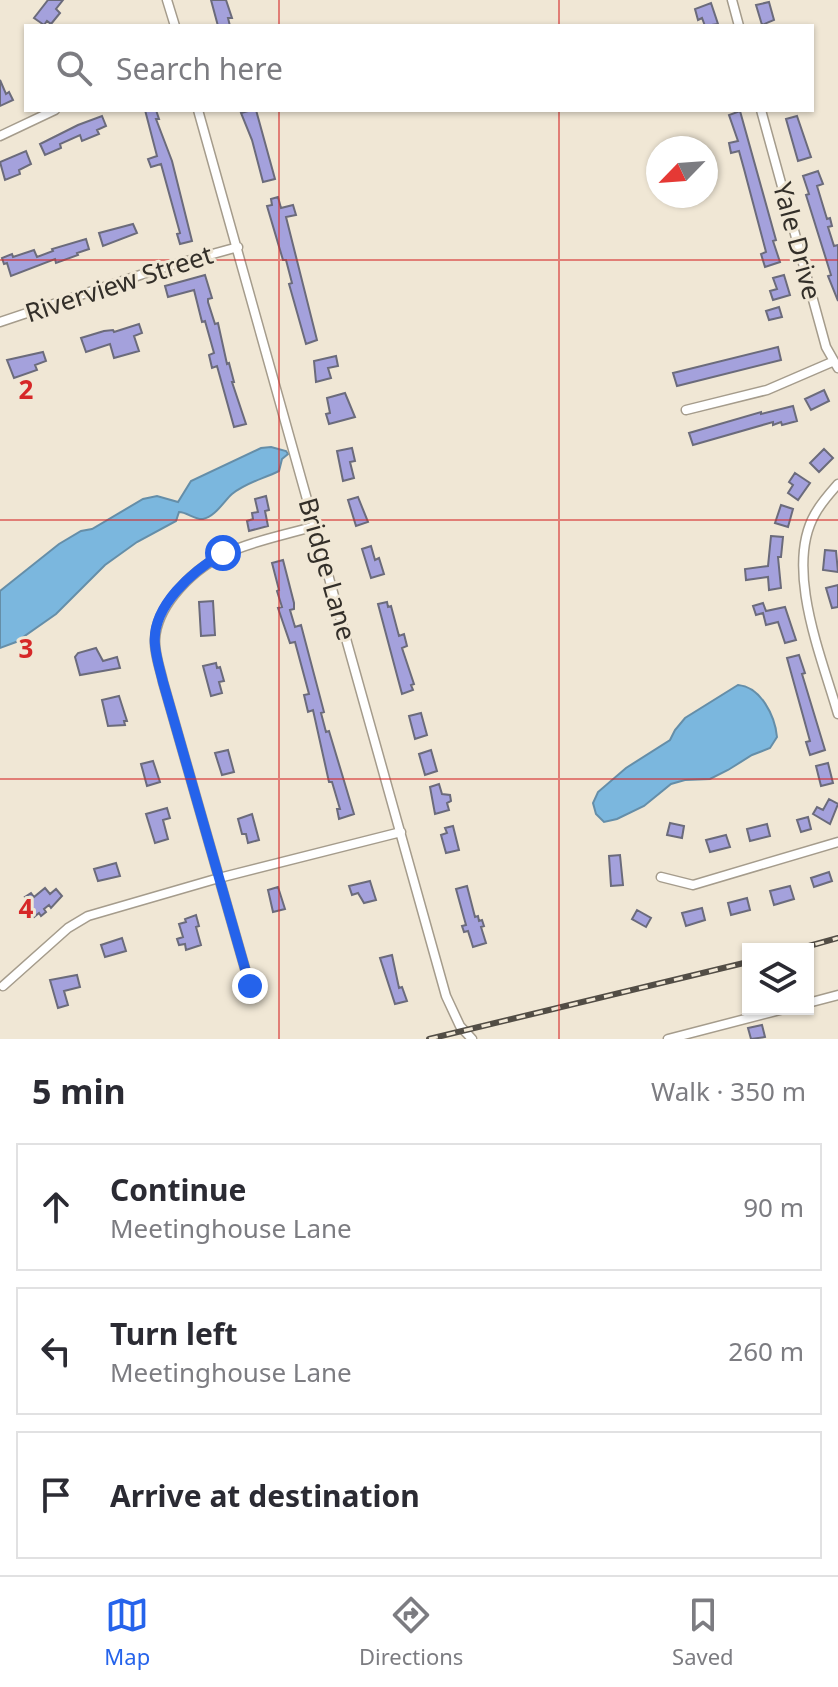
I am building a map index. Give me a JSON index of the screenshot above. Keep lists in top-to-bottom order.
{
  "streets": {
    "street": ["Yale Drive", "Riverview Street", "Bridge Lane"]
  },
  "crossings": [
    ["Riverview Street", "Bridge Lane"]
  ],
  "north": "bottom left",
  "page": {
    "search": "Search here",
    "heading": ["5 min", "Walk · 350 m"],
    "list": [
      ["Continue", "Meetinghouse Lane", "90 m"],
      ["Turn left", "Meetinghouse Lane", "260 m"],
      "Arrive at destination"
    ],
    "nav": ["Map", "Directions", "Saved"]
  },
  "grid": {
    "rows": ["2", "3", "4"]
  }
}
